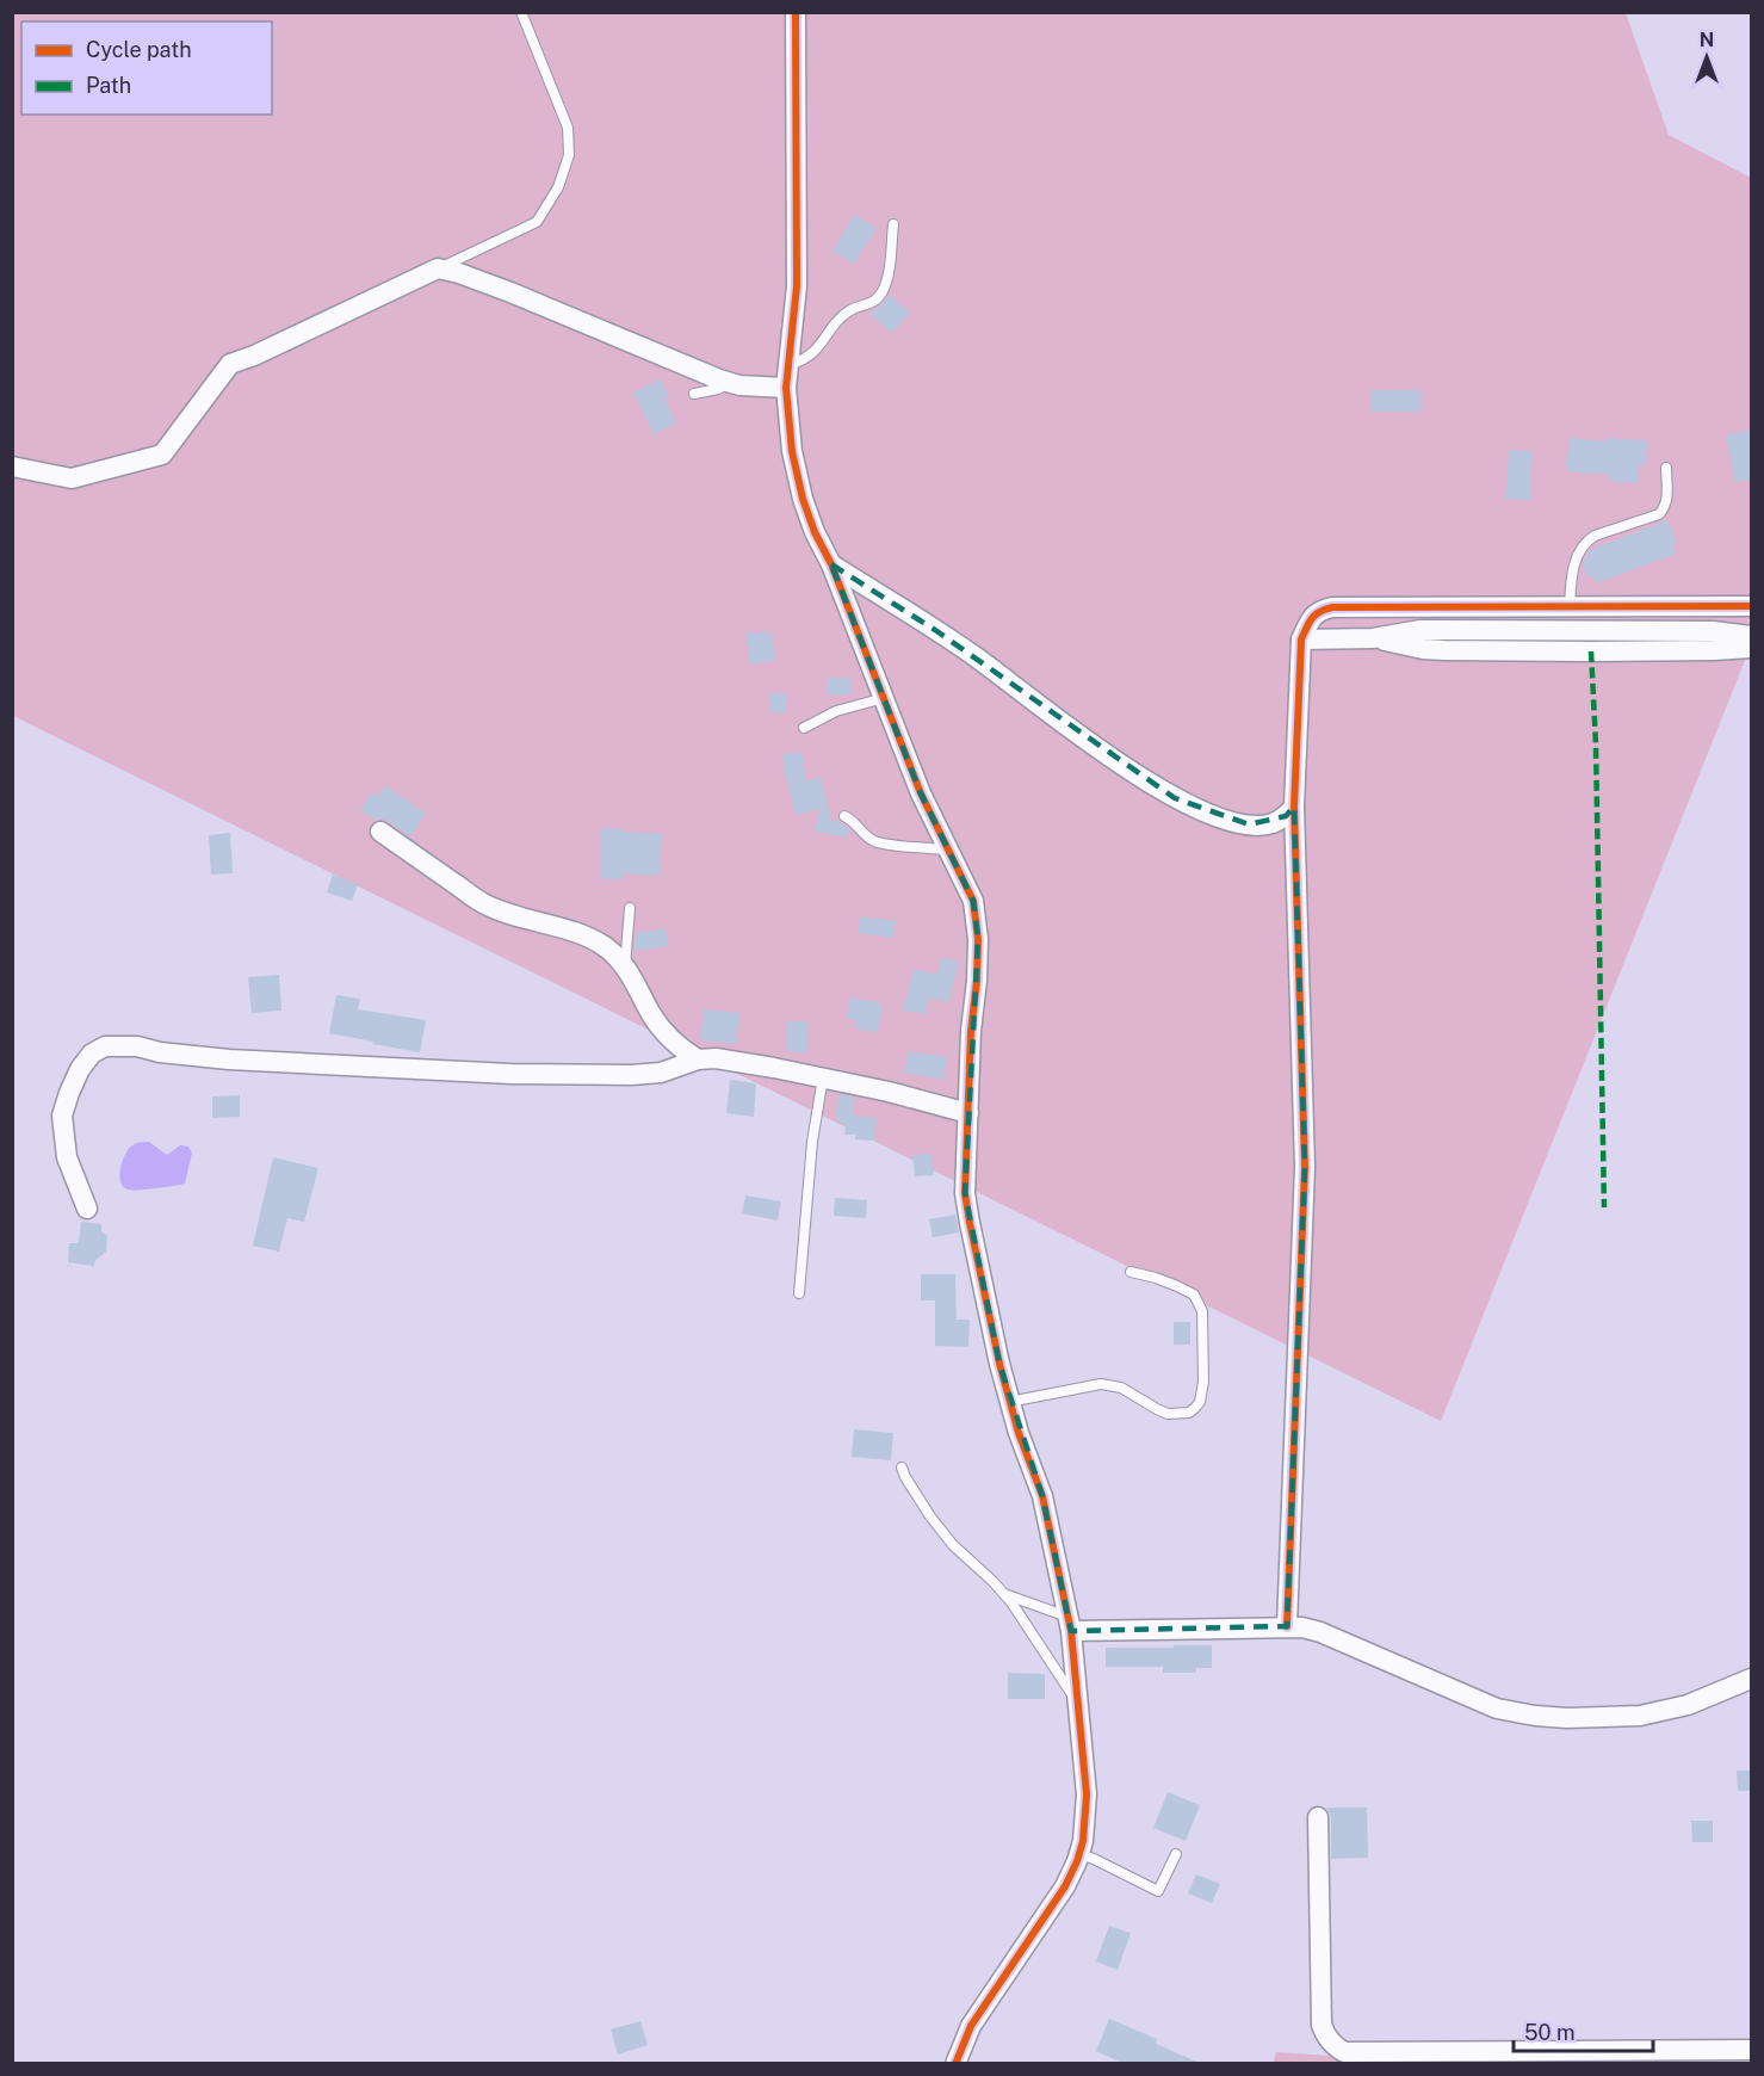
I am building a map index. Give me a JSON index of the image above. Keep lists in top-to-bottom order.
{
  "legend": ["Cycle path", "Path"],
  "scale_bar": "50 m",
  "north": "top"
}
